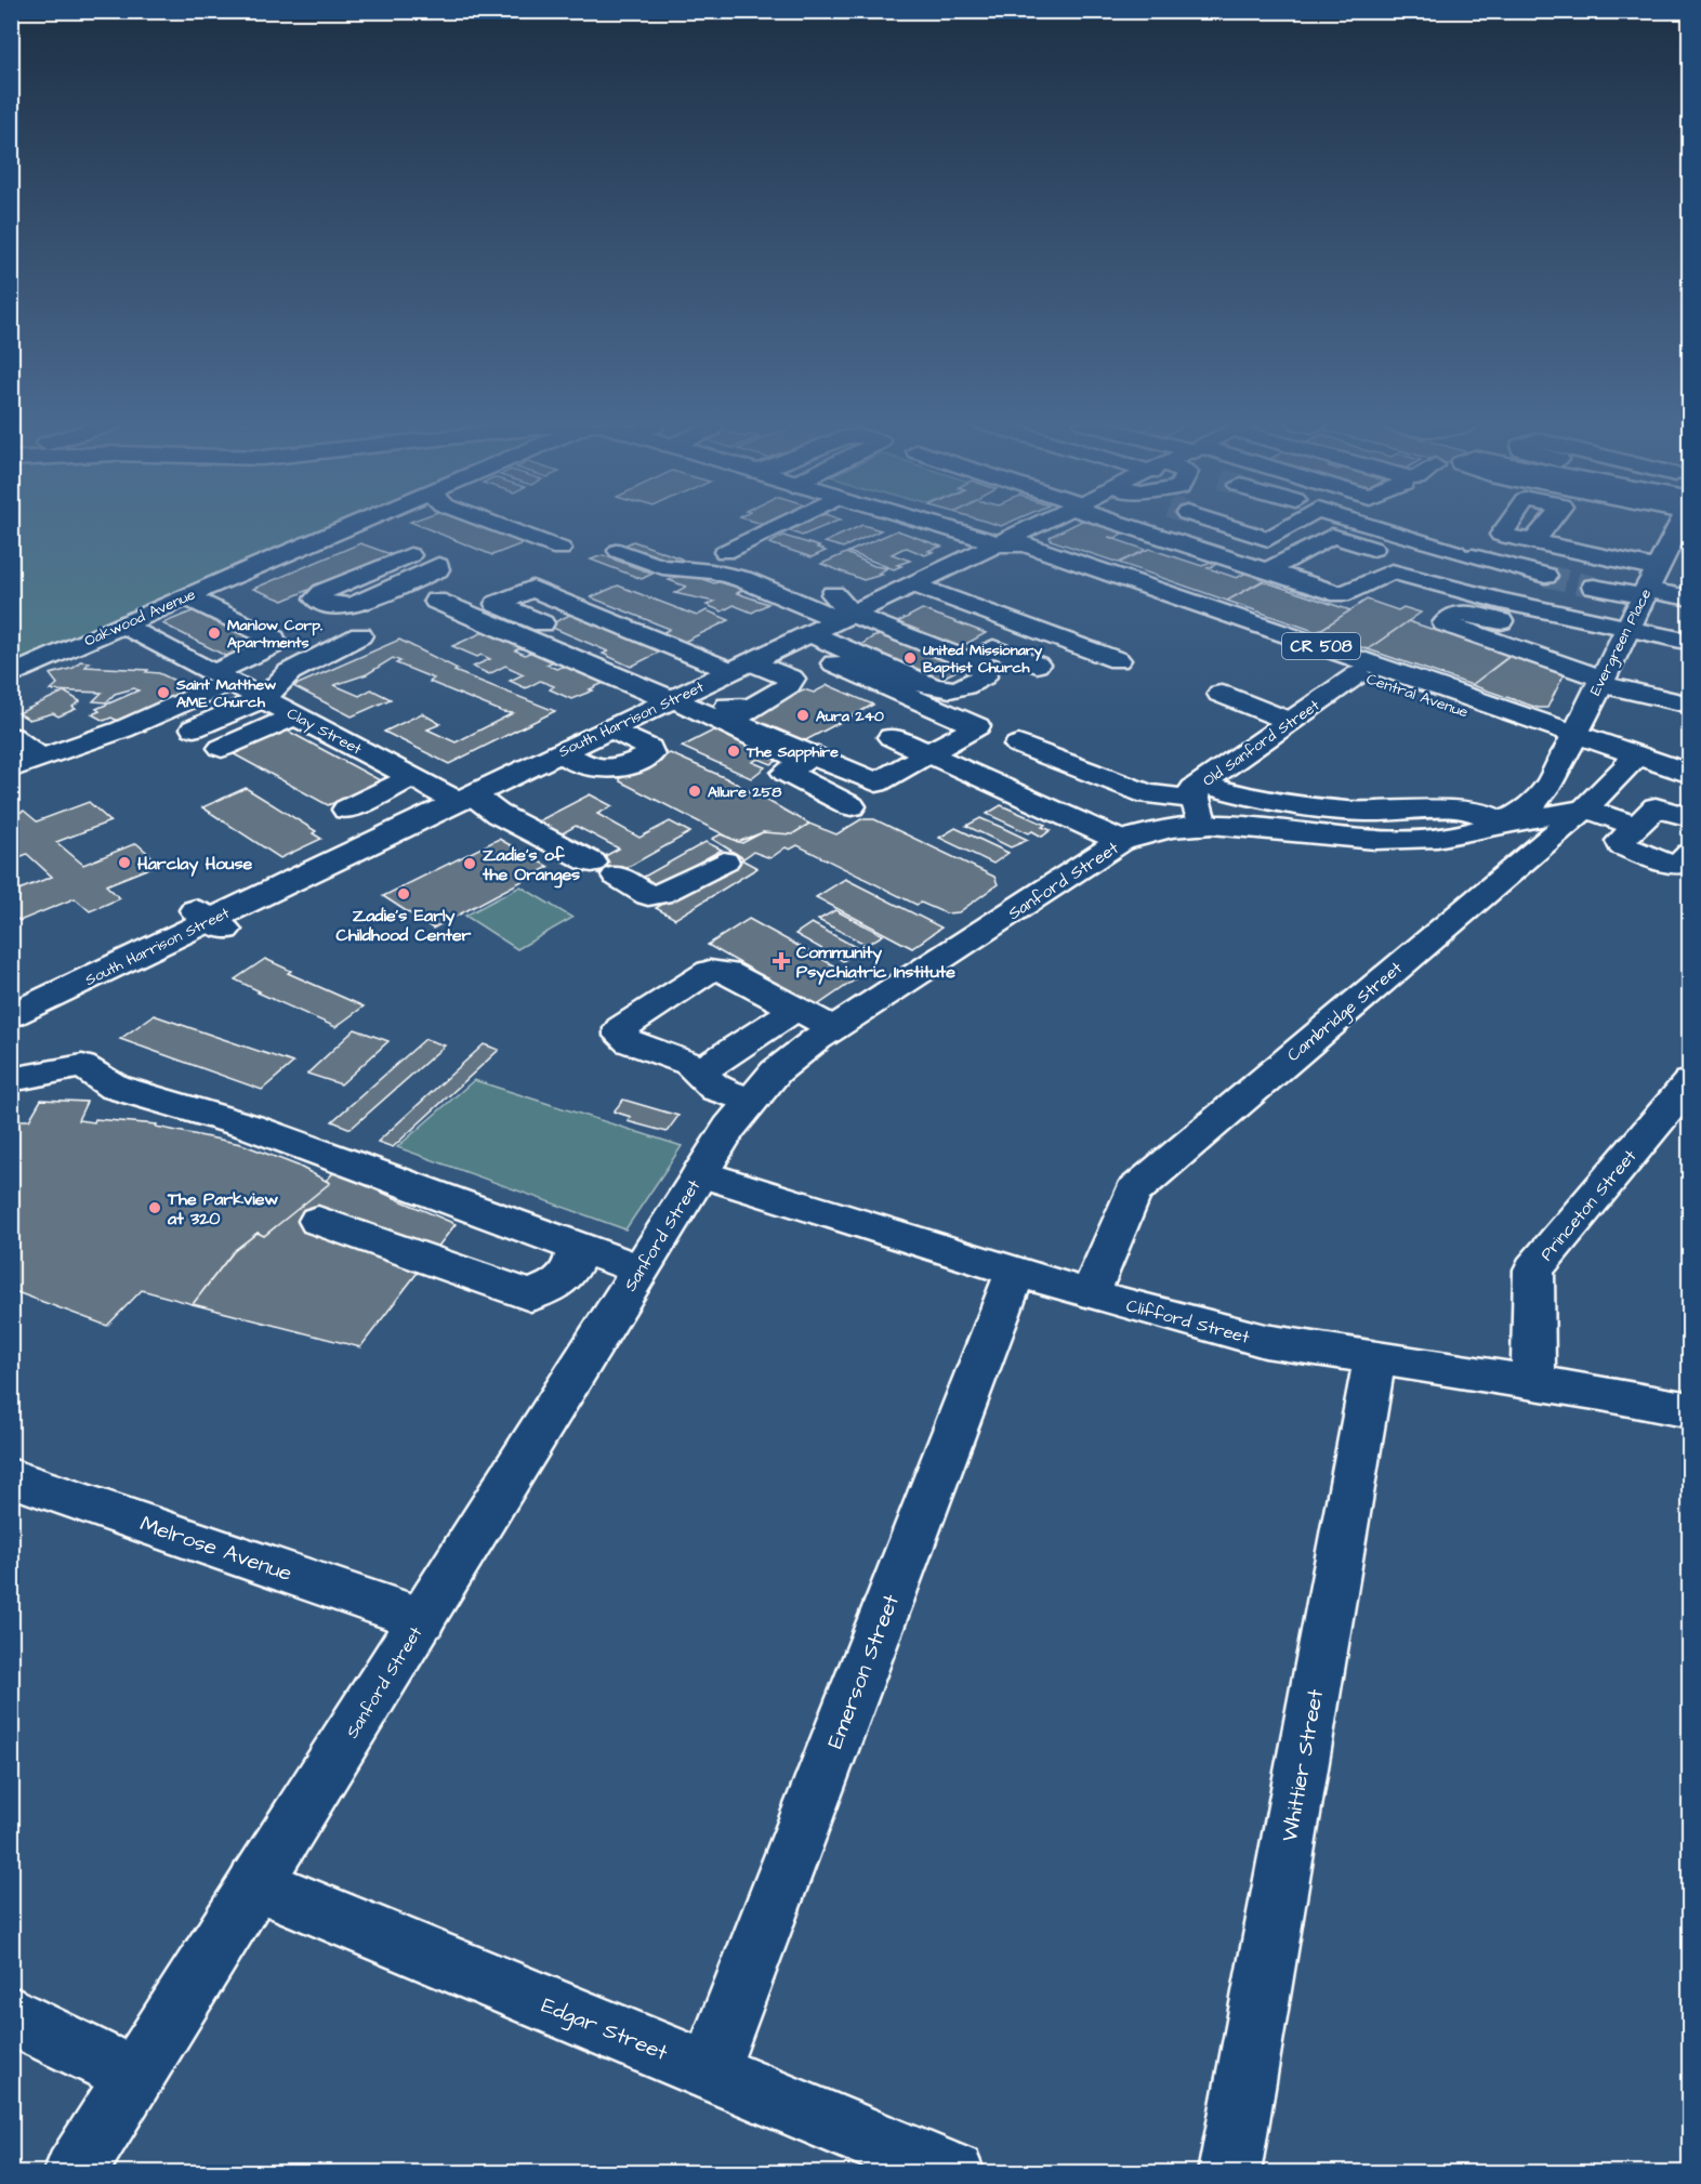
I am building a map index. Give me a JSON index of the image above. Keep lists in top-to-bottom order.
{
  "streets": {
    "street": [
      "Oakwood Avenue",
      "Evergreen Place",
      "CR 508",
      "Central Avenue",
      "South Harrison Street",
      "Clay Street",
      "Old Sanford Street",
      "Sanford Street",
      "Cambridge Street",
      "Princeton Street",
      "Clifford Street",
      "Melrose Avenue",
      "Emerson Street",
      "Whittier Street",
      "Edgar Street"
    ]
  },
  "crossings": [
    ["Oakwood Avenue", "Clay Street"],
    ["Evergreen Place", "Central Avenue"],
    ["Evergreen Place", "Sanford Street"],
    ["Central Avenue", "South Harrison Street"],
    ["Central Avenue", "Old Sanford Street"],
    ["Central Avenue", "Sanford Street"],
    ["Central Avenue", "Cambridge Street"],
    ["South Harrison Street", "Clay Street"],
    ["Old Sanford Street", "Sanford Street"],
    ["Sanford Street", "Clifford Street"],
    ["Sanford Street", "Melrose Avenue"],
    ["Sanford Street", "Edgar Street"],
    ["Cambridge Street", "Clifford Street"],
    ["Princeton Street", "Clifford Street"],
    ["Clifford Street", "Emerson Street"],
    ["Clifford Street", "Whittier Street"],
    ["Emerson Street", "Edgar Street"]
  ],
  "places": {
    "other": [
      "Manlow Corp. Apartments",
      "United Missionary Baptist Church",
      "Saint Matthew AME Church",
      "Aura 240",
      "The Sapphire",
      "Allure 258",
      "Harclay House",
      "Zadie's of the Oranges",
      "Zadie's Early Childhood Center",
      "The Parkview at 320"
    ],
    "health": ["Community Psychiatric Institute"]
  }
}
